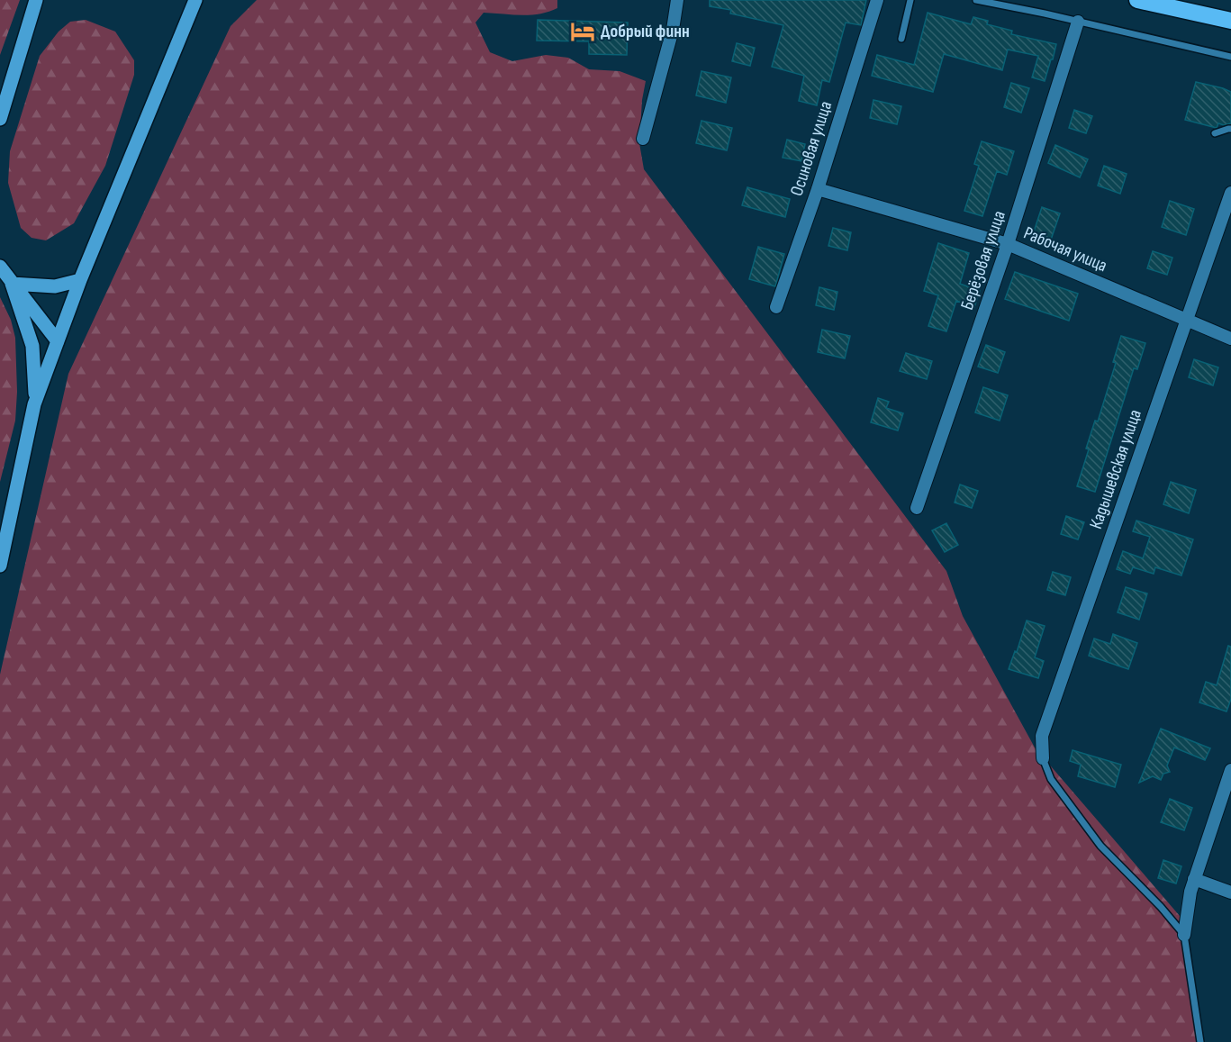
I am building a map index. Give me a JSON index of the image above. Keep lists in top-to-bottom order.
{
  "streets": {
    "street": [
      "Осиновая улица",
      "Рабочая улица",
      "Берёзовая улица",
      "Кадышевская улица"
    ]
  },
  "crossings": [
    ["Осиновая улица", "Рабочая улица"],
    ["Рабочая улица", "Берёзовая улица"],
    ["Рабочая улица", "Кадышевская улица"]
  ],
  "places": {
    "hotel": ["Добрый финн"]
  }
}
